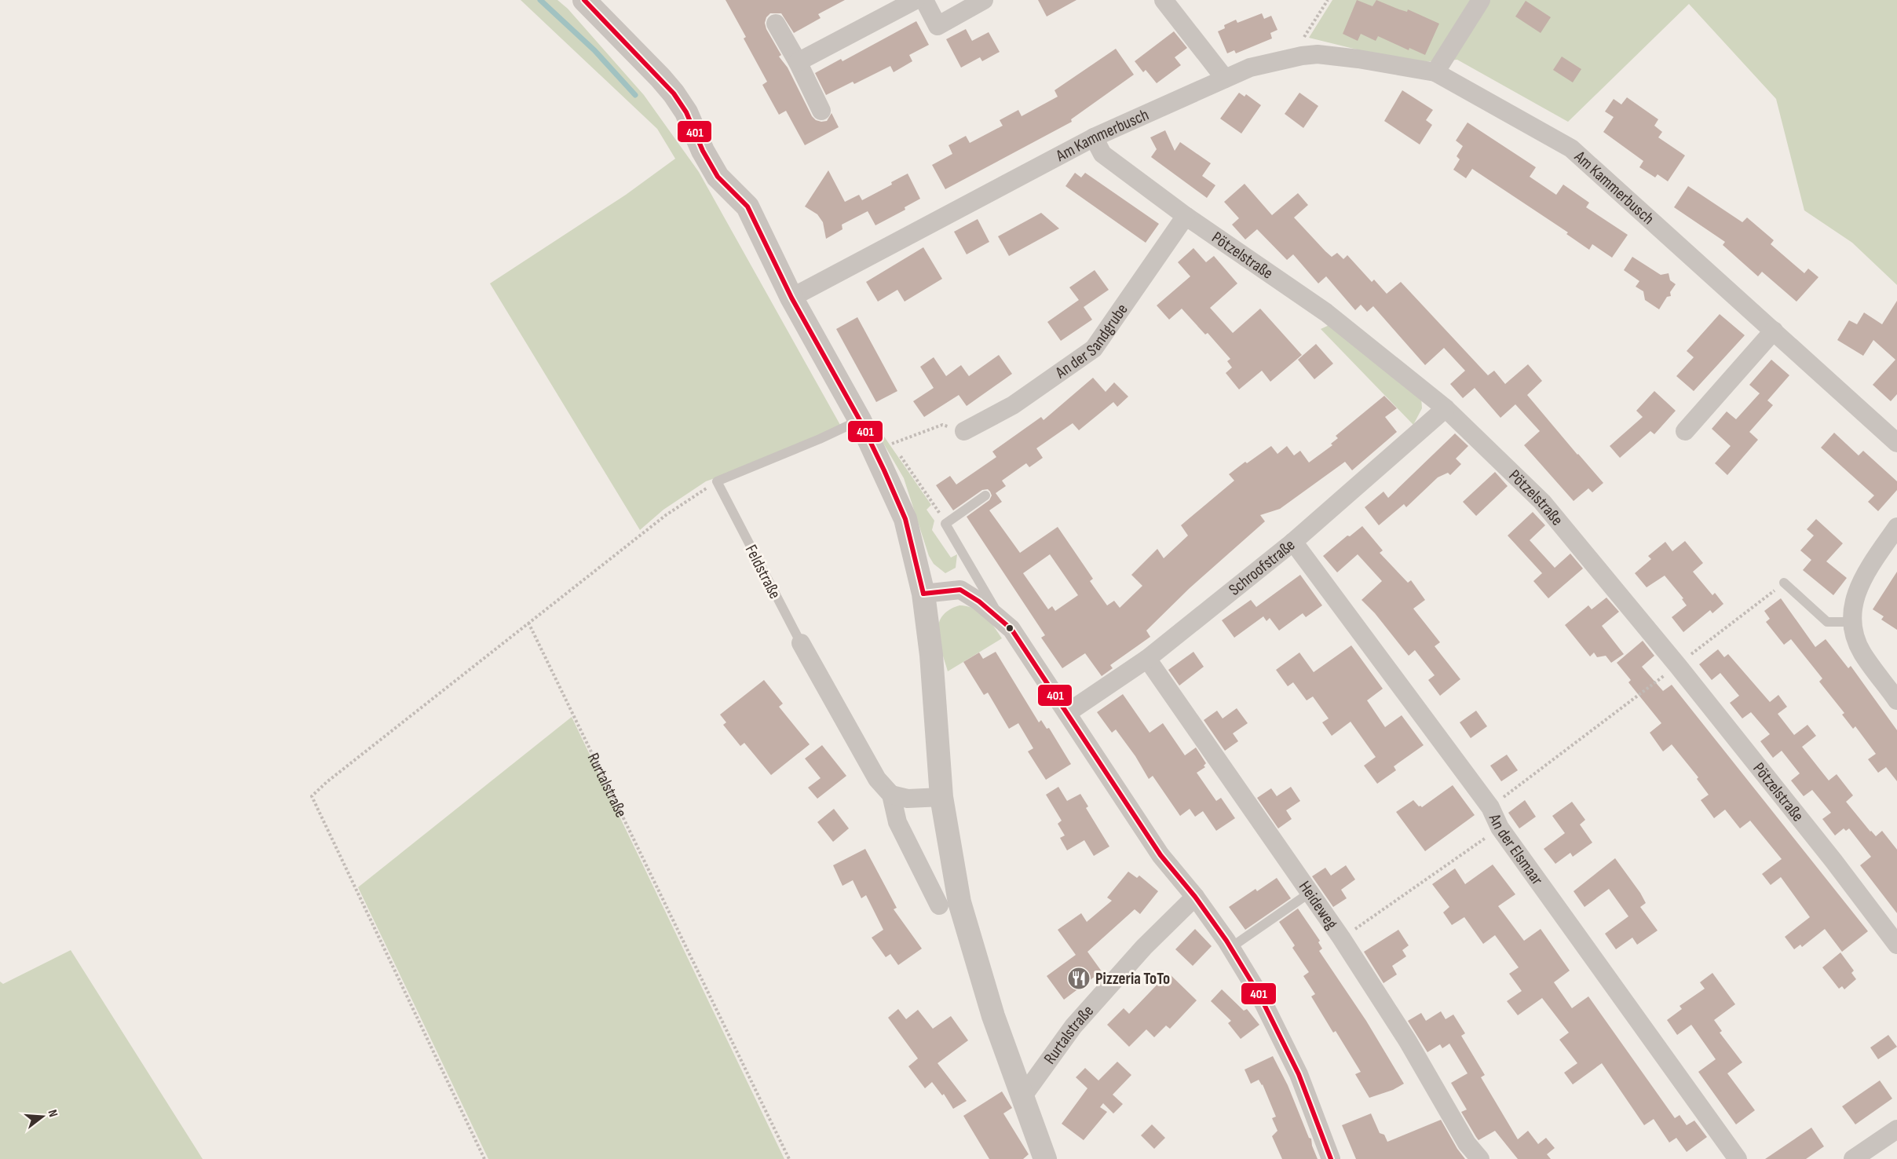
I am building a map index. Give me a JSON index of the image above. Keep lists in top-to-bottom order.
{
  "streets": {
    "street": [
      "Am Kammerbusch",
      "Pötzelstraße",
      "An der Sandgrube",
      "Schroofstraße",
      "Feldstraße",
      "Rurtalstraße",
      "An der Elsmaar",
      "Heideweg"
    ]
  },
  "crossings": [
    ["Am Kammerbusch", "Pötzelstraße"],
    ["Pötzelstraße", "An der Sandgrube"],
    ["Pötzelstraße", "Schroofstraße"],
    ["Schroofstraße", "An der Elsmaar"],
    ["Schroofstraße", "Heideweg"]
  ],
  "places": {
    "restaurant": ["Pizzeria ToTo"]
  },
  "lines": ["transit line 401"],
  "north": "right"
}
